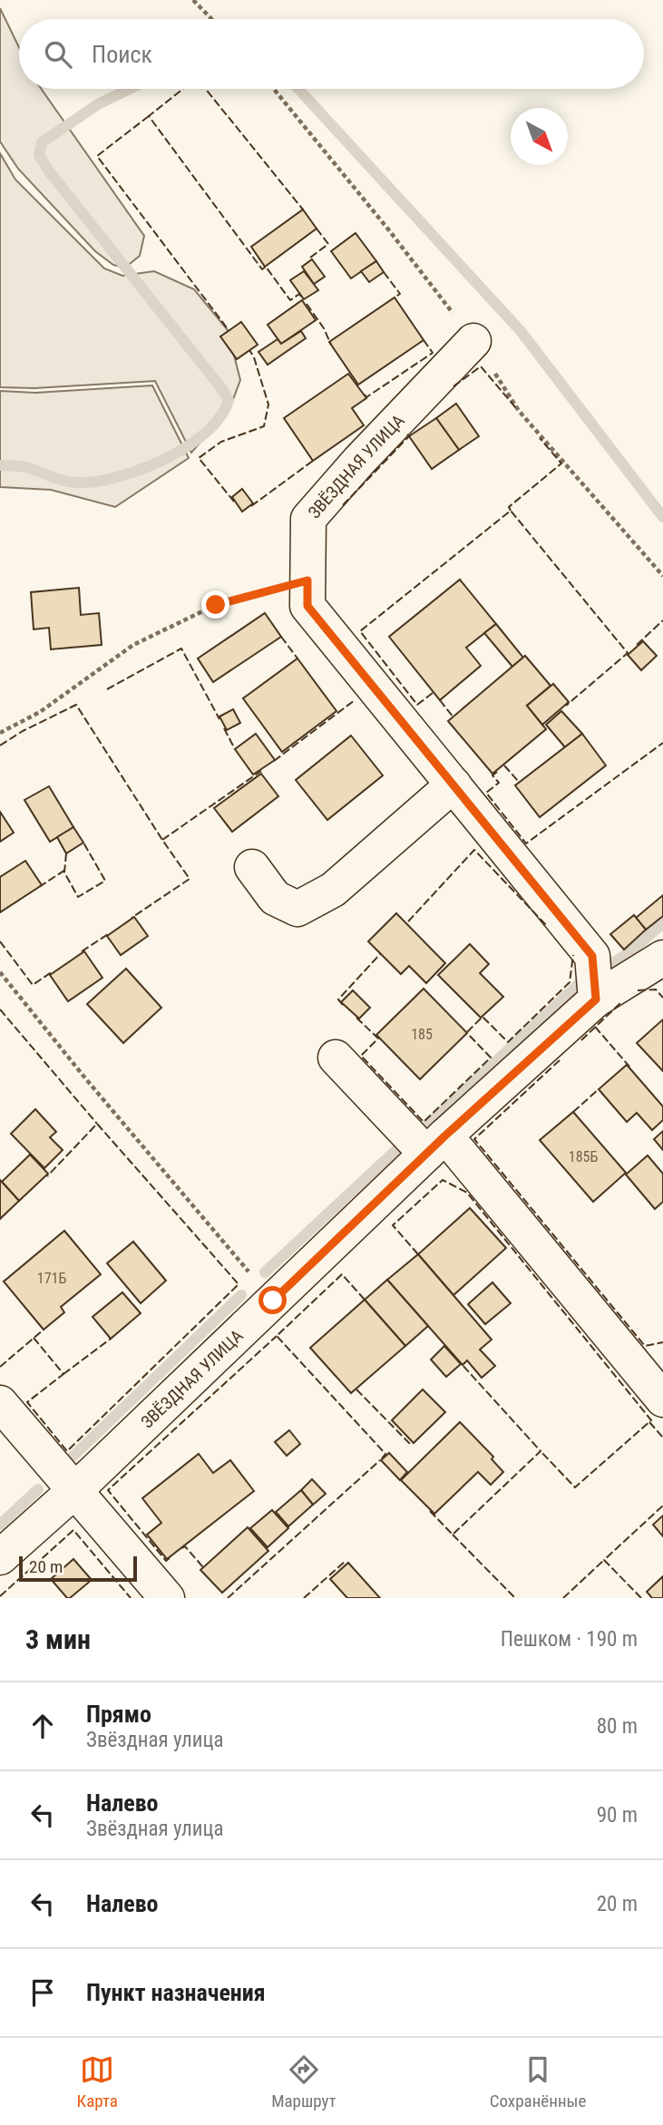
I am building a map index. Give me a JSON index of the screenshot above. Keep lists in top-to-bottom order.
{
  "streets": {
    "street": ["ЗВЁЗДНАЯ УЛИЦА"]
  },
  "house_numbers": ["185", "185Б", "171Б"],
  "scale_bar": "20 m",
  "north": "bottom right",
  "page": {
    "search": "Поиск",
    "scale": "20 m",
    "heading": ["3 мин", "Пешком · 190 m"],
    "list": [
      ["Прямо", "Звёздная улица", "80 m"],
      ["Налево", "Звёздная улица", "90 m"],
      ["Налево", "20 m"],
      "Пункт назначения"
    ],
    "nav": ["Карта", "Маршрут", "Сохранённые"]
  }
}
